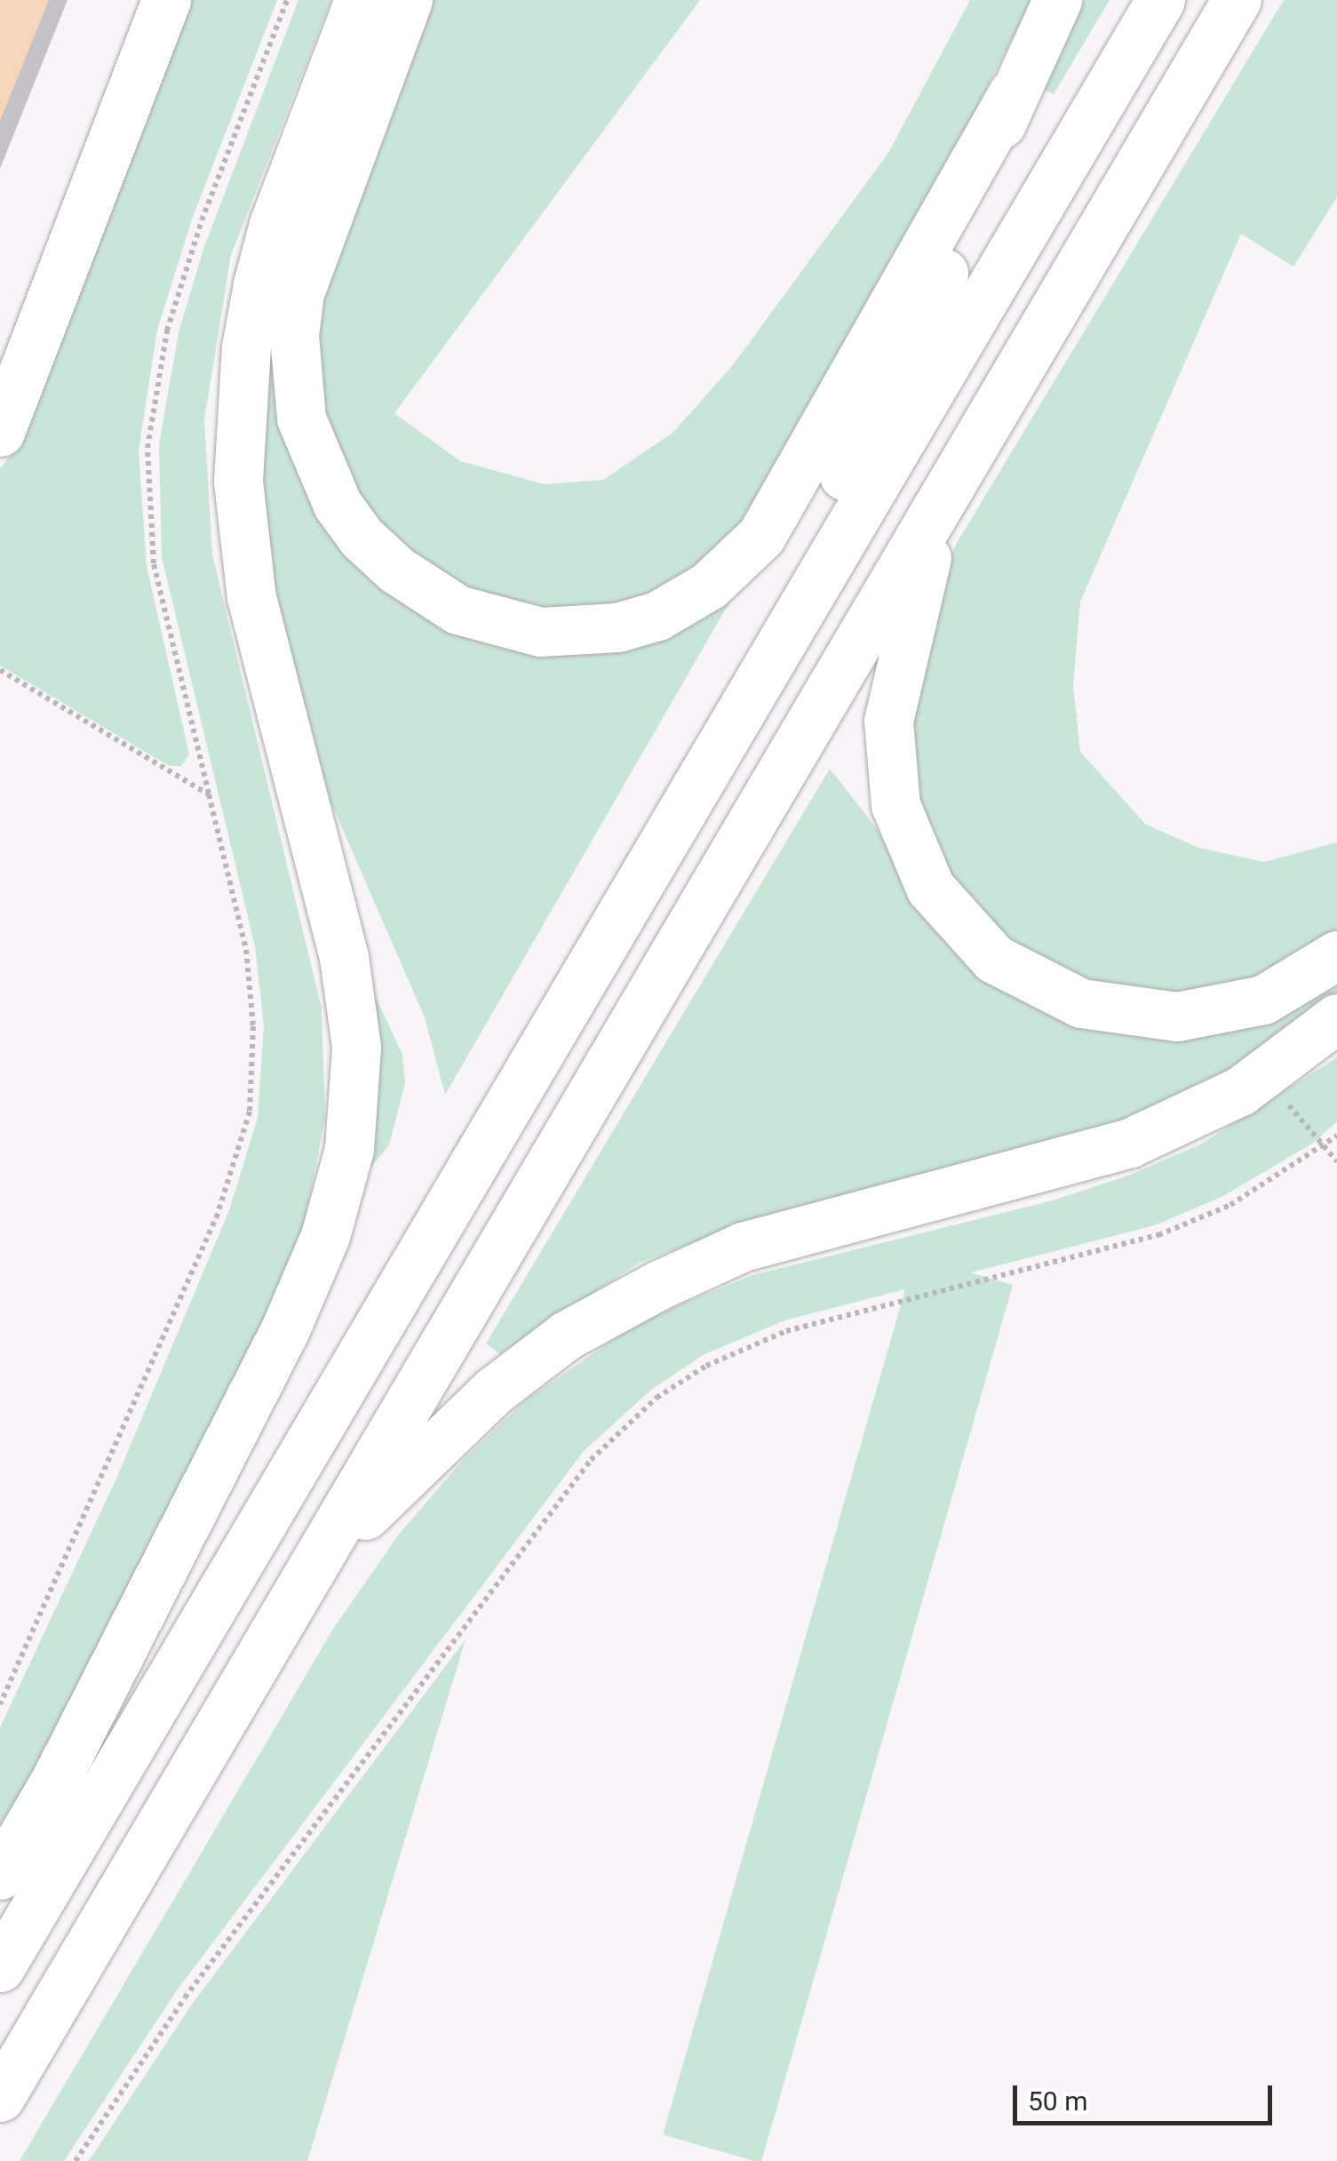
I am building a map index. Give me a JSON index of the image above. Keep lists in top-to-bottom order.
{
  "scale_bar": "50 m"
}
